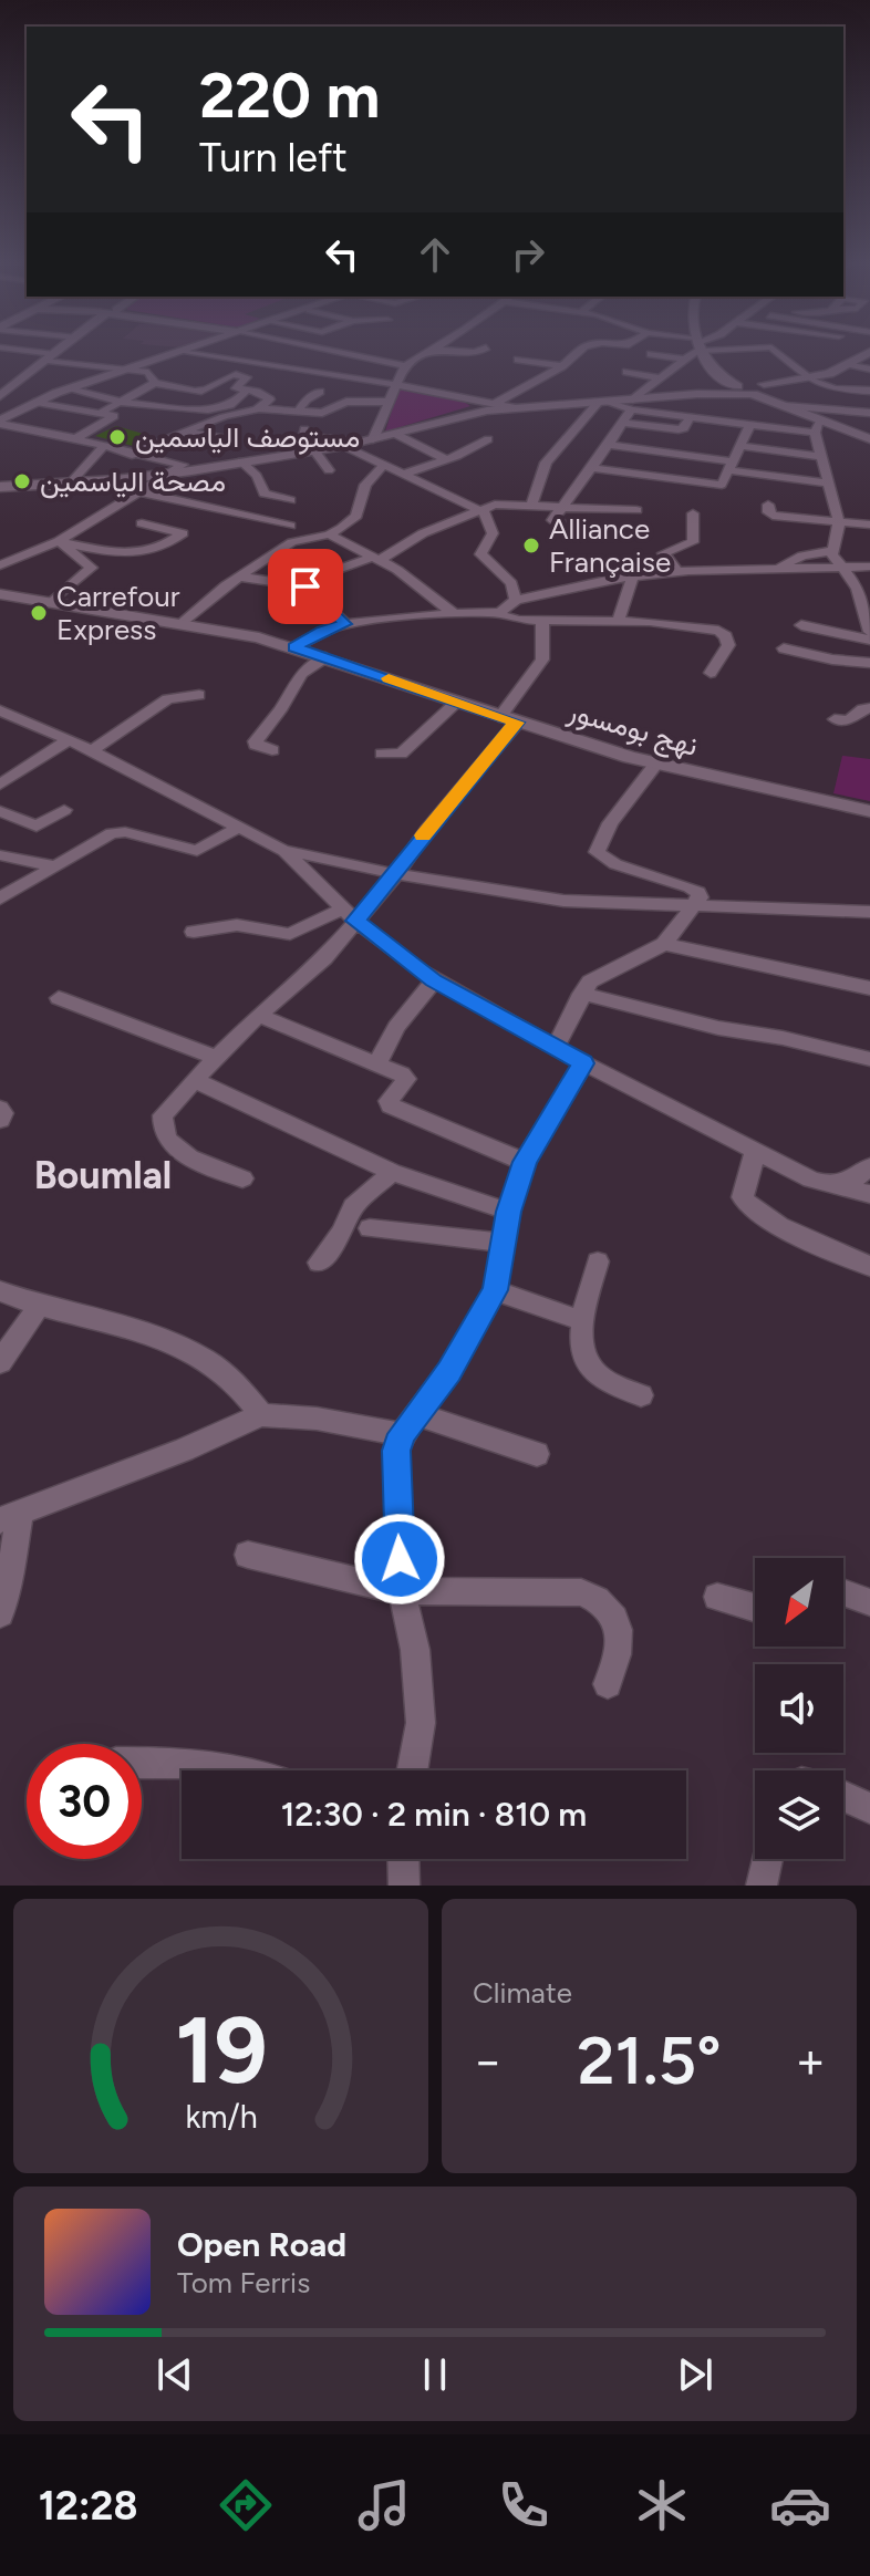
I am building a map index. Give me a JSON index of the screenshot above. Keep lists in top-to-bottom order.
{
  "streets": {
    "main road": ["نهج بومسور"]
  },
  "districts": ["Boumlal"],
  "places": [
    "مستوصف الياسمين",
    "مصحة الياسمين",
    "Alliance Française",
    "Carrefour Express"
  ],
  "north": "bottom left",
  "page": {
    "turn": ["220 m", "Turn left"],
    "limit": "30",
    "trip": "12:30 · 2 min · 810 m",
    "tile": "Climate",
    "heat": ["−", "21.5°", "+"],
    "song": ["Open Road", "Tom Ferris"],
    "tabs": "12:28",
    "gauge": ["19", "km/h"]
  }
}
